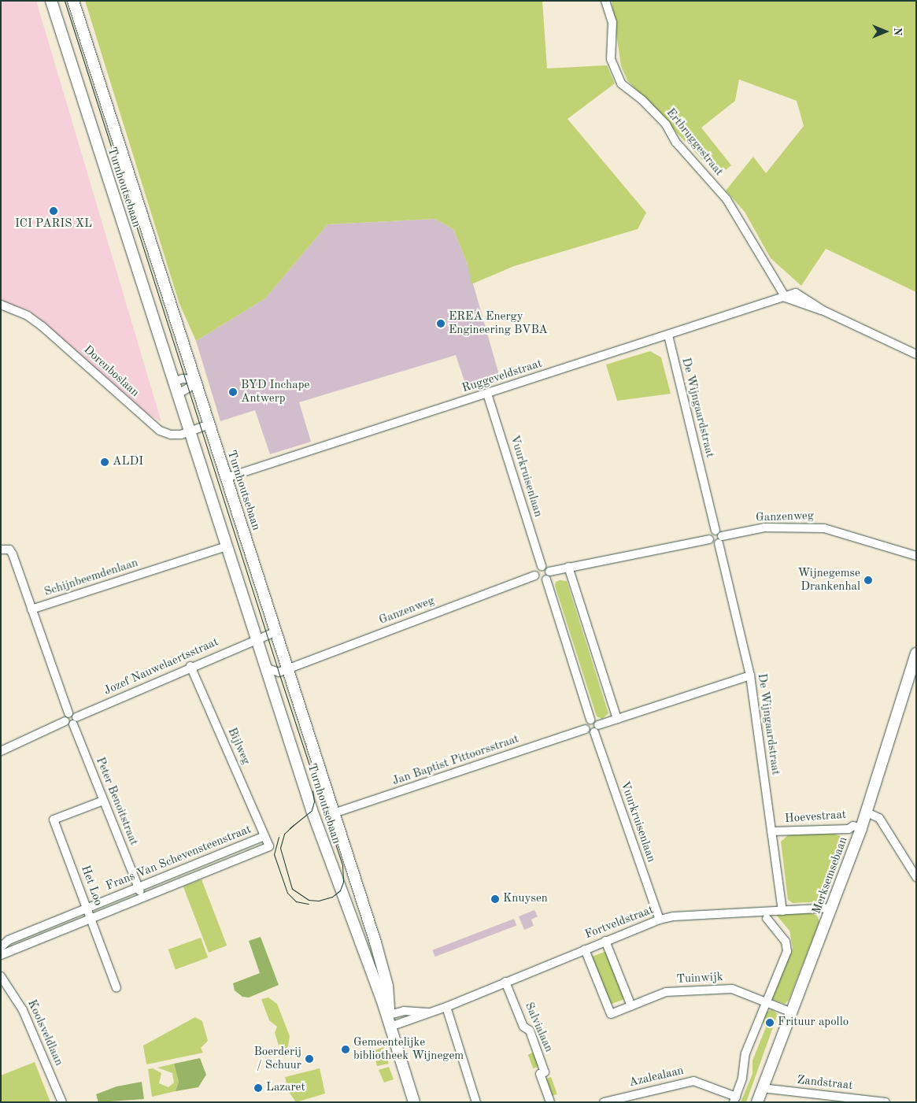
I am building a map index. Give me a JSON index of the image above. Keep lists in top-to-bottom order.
{
  "streets": {
    "main road": ["Turnhoutsebaan", "Merksemsebaan"],
    "street": [
      "Ertbruggestraat",
      "Dorenboslaan",
      "Ruggeveldstraat",
      "De Wijngaardstraat",
      "Vuurkruisenlaan",
      "Ganzenweg",
      "Schijnbeemdenlaan",
      "Jozef Nauwelaertsstraat",
      "Bijlweg",
      "Jan Baptist Pittoorsstraat",
      "Peter Benoitstraat",
      "Hoevestraat",
      "Frans Van Schevensteenstraat",
      "Het Loo",
      "Fortveldstraat",
      "Tuinwijk",
      "Salvialaan",
      "Koolsveldlaan",
      "Azalealaan",
      "Zandstraat"
    ]
  },
  "crossings": [
    ["Ertbruggestraat", "Ruggeveldstraat"],
    ["Turnhoutsebaan", "Dorenboslaan"],
    ["Turnhoutsebaan", "Ruggeveldstraat"],
    ["Turnhoutsebaan", "Ganzenweg"],
    ["Turnhoutsebaan", "Schijnbeemdenlaan"],
    ["Turnhoutsebaan", "Jozef Nauwelaertsstraat"],
    ["Turnhoutsebaan", "Jan Baptist Pittoorsstraat"],
    ["Turnhoutsebaan", "Fortveldstraat"],
    ["Ruggeveldstraat", "De Wijngaardstraat"],
    ["Ruggeveldstraat", "Vuurkruisenlaan"],
    ["De Wijngaardstraat", "Ganzenweg"],
    ["De Wijngaardstraat", "Hoevestraat"],
    ["De Wijngaardstraat", "Fortveldstraat"],
    ["Vuurkruisenlaan", "Fortveldstraat"],
    ["Schijnbeemdenlaan", "Peter Benoitstraat"],
    ["Jozef Nauwelaertsstraat", "Bijlweg"],
    ["Jozef Nauwelaertsstraat", "Peter Benoitstraat"],
    ["Bijlweg", "Frans Van Schevensteenstraat"],
    ["Peter Benoitstraat", "Frans Van Schevensteenstraat"],
    ["Peter Benoitstraat", "Het Loo"],
    ["Hoevestraat", "Merksemsebaan"],
    ["Frans Van Schevensteenstraat", "Het Loo"],
    ["Merksemsebaan", "Fortveldstraat"],
    ["Merksemsebaan", "Tuinwijk"],
    ["Merksemsebaan", "Zandstraat"],
    ["Fortveldstraat", "Tuinwijk"],
    ["Fortveldstraat", "Salvialaan"]
  ],
  "places": [
    "ICI PARIS XL",
    "EREA Energy Engineering BVBA",
    "BYD Inchape Antwerp",
    "ALDI",
    "Wijnegemse Drankenhal",
    "Knuysen",
    "Frituur apollo",
    "Gemeentelijke bibliotheek Wijnegem",
    "Boerderij / Schuur",
    "Lazaret"
  ],
  "north": "right"
}
